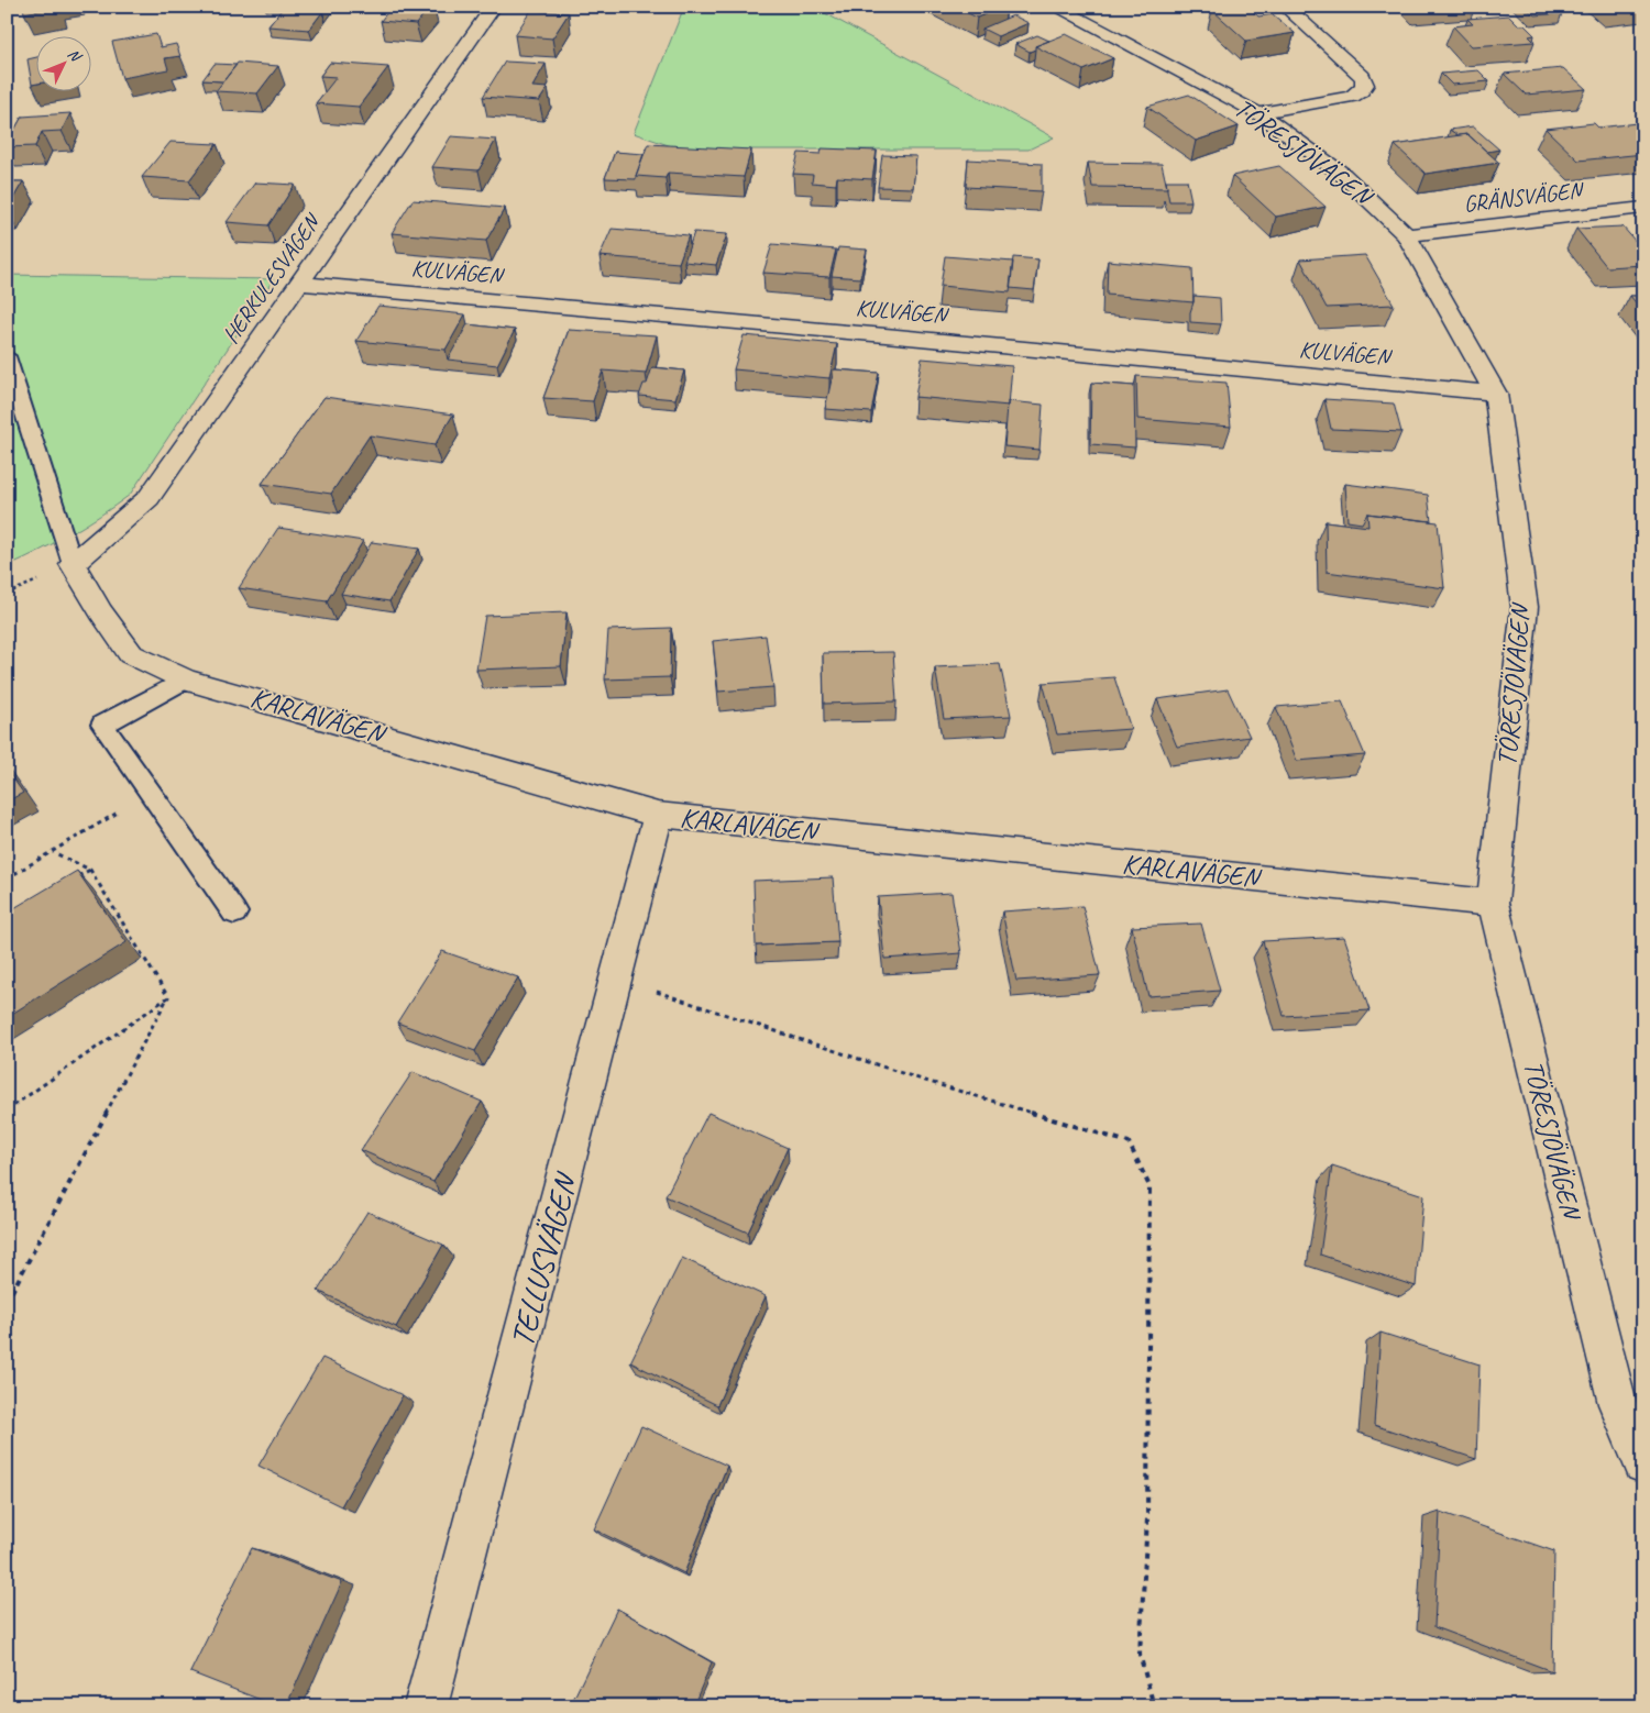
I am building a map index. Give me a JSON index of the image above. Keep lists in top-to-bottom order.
{
  "streets": {
    "street": [
      "TÖRESJÖVÄGEN",
      "GRÄNSVÄGEN",
      "KULVÄGEN",
      "HERKULESVÄGEN",
      "KARLAVÄGEN",
      "TELLUSVÄGEN"
    ]
  },
  "crossings": [
    ["TÖRESJÖVÄGEN", "GRÄNSVÄGEN"],
    ["TÖRESJÖVÄGEN", "KULVÄGEN"],
    ["TÖRESJÖVÄGEN", "KARLAVÄGEN"],
    ["KULVÄGEN", "HERKULESVÄGEN"],
    ["HERKULESVÄGEN", "KARLAVÄGEN"],
    ["KARLAVÄGEN", "TELLUSVÄGEN"]
  ],
  "north": "top right"
}
